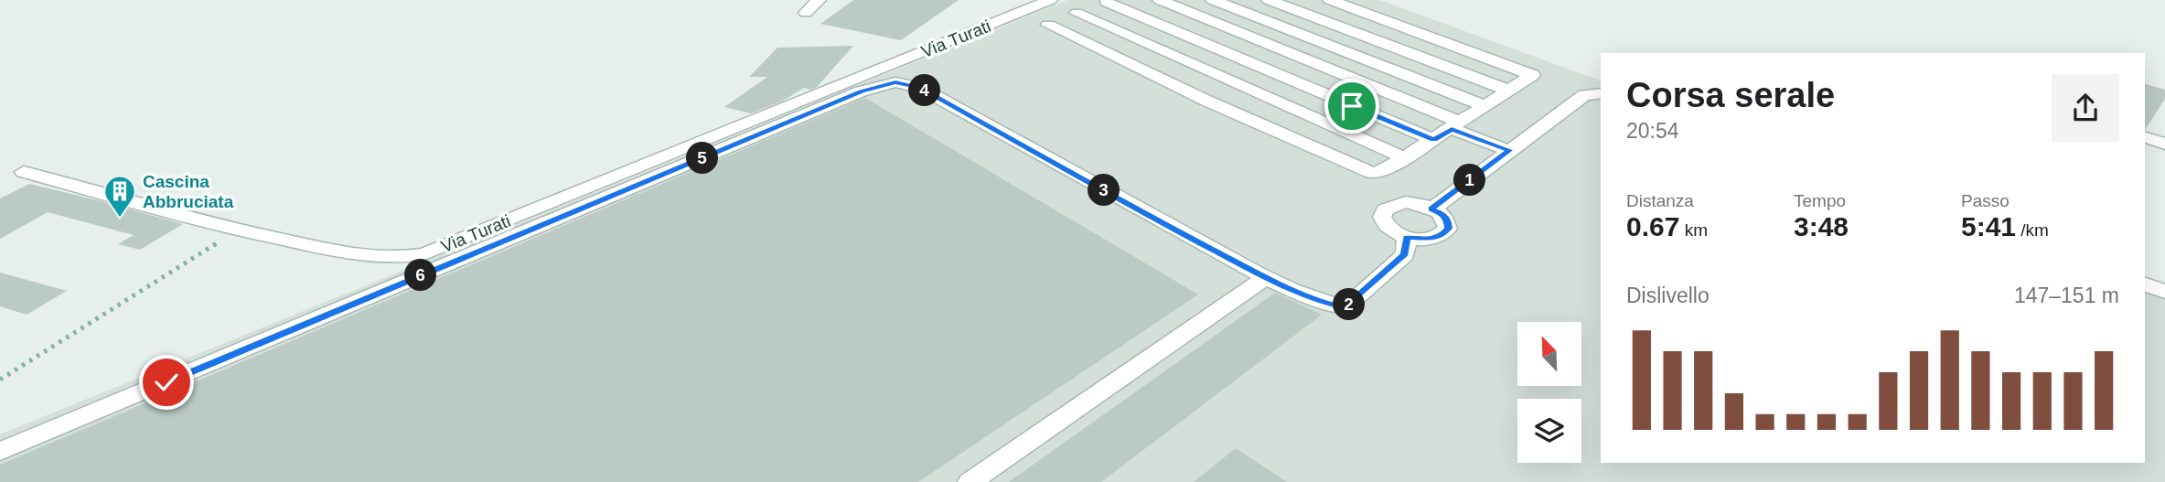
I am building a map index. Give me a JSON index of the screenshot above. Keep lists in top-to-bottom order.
{
  "streets": {
    "street": ["Via Turati"]
  },
  "places": {
    "building": ["Cascina Abbruciata"]
  },
  "north": "top left",
  "page": {
    "heading": ["Corsa serale", "20:54"],
    "pins": [
      "4",
      "5",
      "1",
      "3",
      "6",
      "2"
    ],
    "stats": [
      ["Distanza", "0.67 km"],
      ["Tempo", "3:48"],
      ["Passo", "5:41 /km"]
    ],
    "chart": ["Dislivello", "147–151 m"]
  }
}
